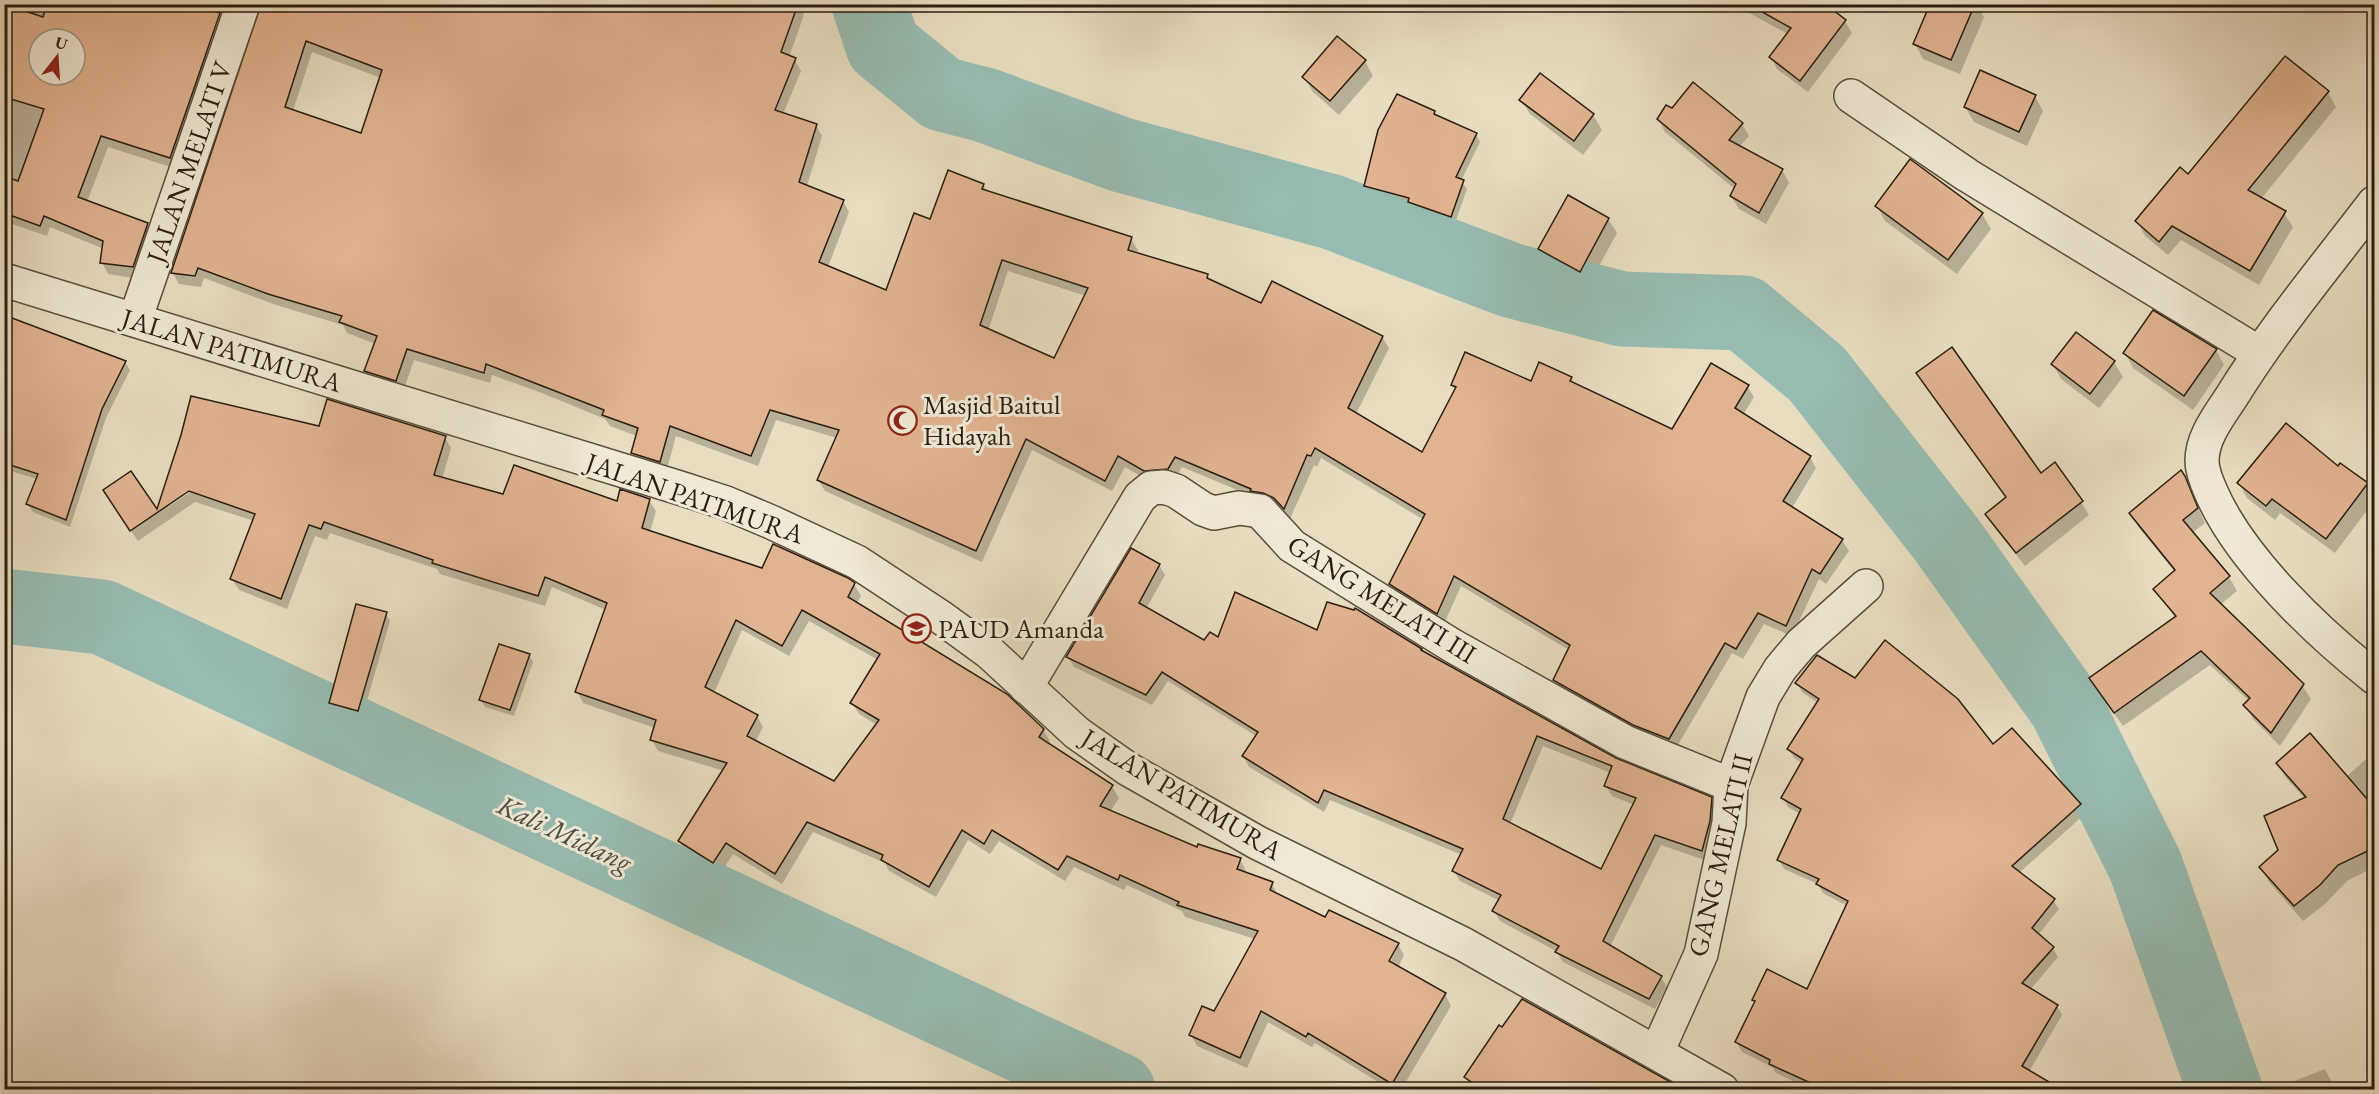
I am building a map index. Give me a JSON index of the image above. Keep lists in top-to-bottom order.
{
  "streets": {
    "street": [
      "JALAN MELATI V",
      "JALAN PATIMURA",
      "GANG MELATI III",
      "GANG MELATI II"
    ]
  },
  "crossings": [
    ["JALAN MELATI V", "JALAN PATIMURA"],
    ["JALAN PATIMURA", "GANG MELATI III"],
    ["JALAN PATIMURA", "GANG MELATI II"],
    ["GANG MELATI III", "GANG MELATI II"]
  ],
  "water": ["Kali Midang"],
  "places": {
    "mosque": ["Masjid Baitul Hidayah"],
    "school or university": ["PAUD Amanda"]
  },
  "north": "top"
}
